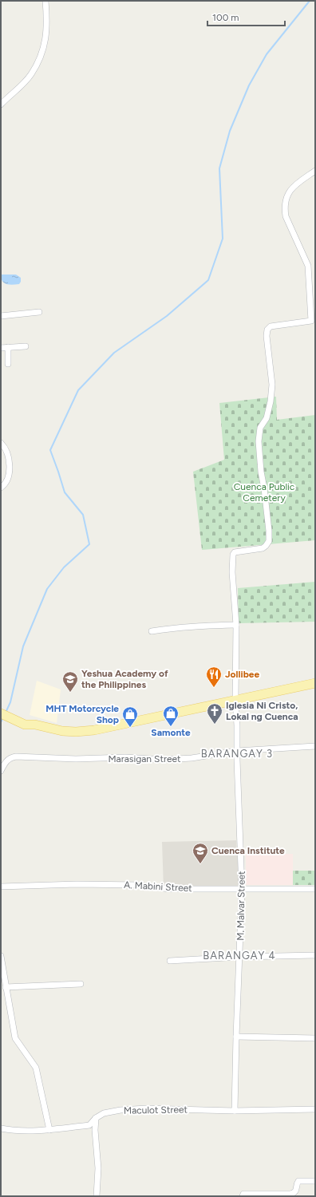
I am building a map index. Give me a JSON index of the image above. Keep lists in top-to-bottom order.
{
  "streets": {
    "street": [
      "Marasigan Street",
      "A. Mabini Street",
      "M. Malvar Street",
      "Maculot Street"
    ]
  },
  "crossings": [
    ["Marasigan Street", "M. Malvar Street"],
    ["A. Mabini Street", "M. Malvar Street"],
    ["M. Malvar Street", "Maculot Street"]
  ],
  "districts": ["BARANGAY 3", "BARANGAY 4"],
  "parks": ["Cuenca Public Cemetery"],
  "places": {
    "restaurant": ["Jollibee"],
    "school or university": ["Yeshua Academy of the Philippines", "Cuenca Institute"],
    "church": ["Iglesia Ni Cristo, Lokal ng Cuenca"],
    "shop": ["Samonte", "MHT Motorcycle Shop"]
  },
  "scale_bar": "100 m"
}
